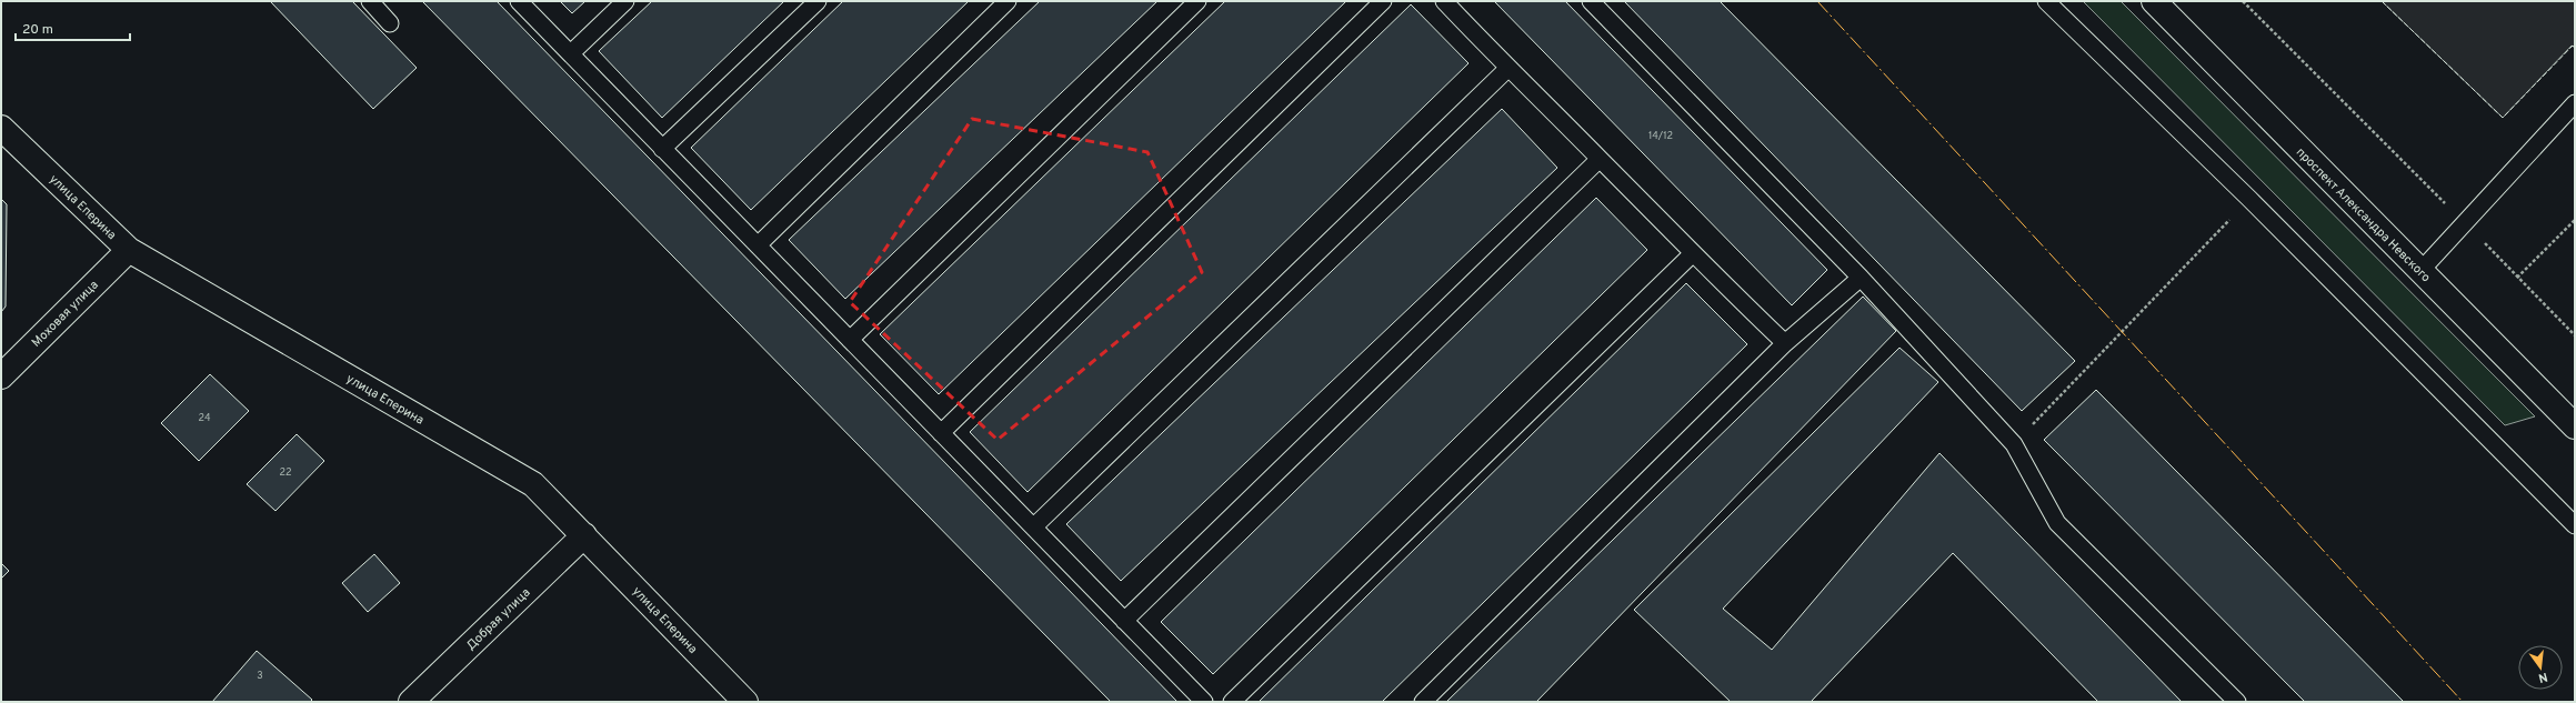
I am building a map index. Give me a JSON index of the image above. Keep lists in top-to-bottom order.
{
  "streets": {
    "street": [
      "улица Еперина",
      "проспект Александра Невского",
      "Моховая улица",
      "Добрая улица"
    ]
  },
  "crossings": [
    ["улица Еперина", "Моховая улица"],
    ["улица Еперина", "Добрая улица"]
  ],
  "house_numbers": [
    "14/12",
    "24",
    "22",
    "3"
  ],
  "scale_bar": "20 m",
  "north": "bottom"
}
